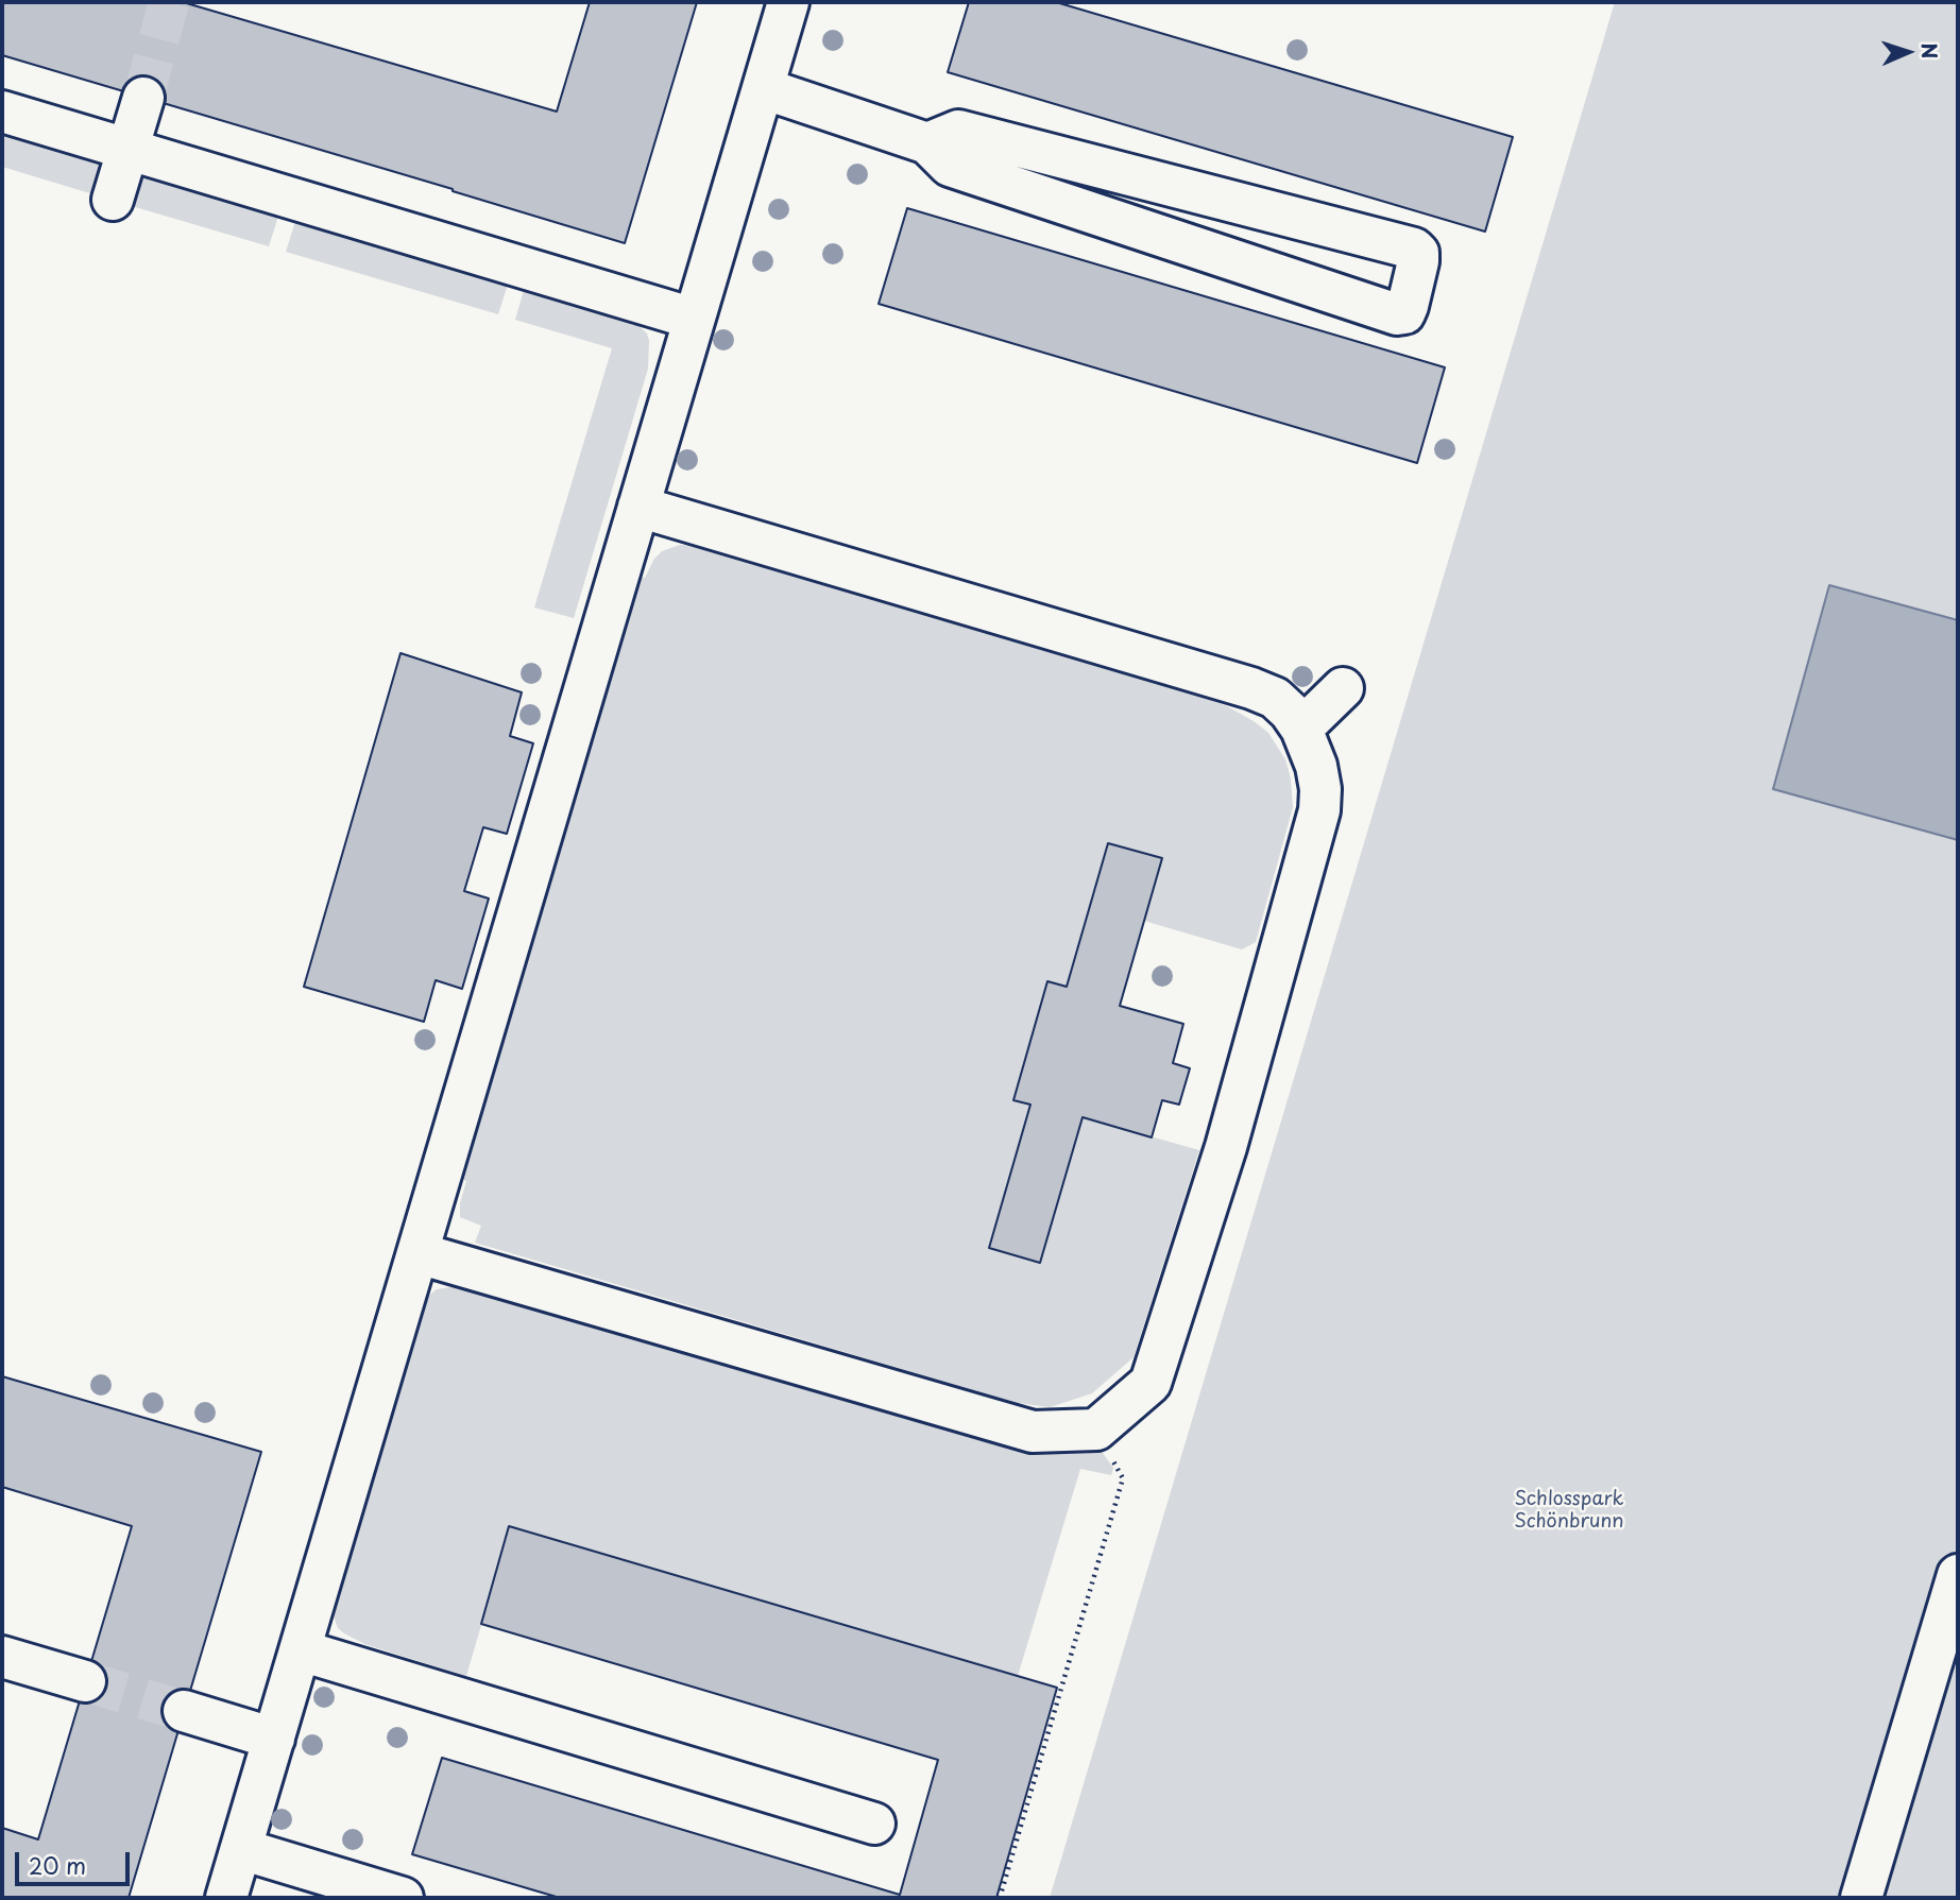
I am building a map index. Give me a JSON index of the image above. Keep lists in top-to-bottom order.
{
  "parks": ["Schlosspark Schönbrunn"],
  "scale_bar": "20 m",
  "north": "right"
}
